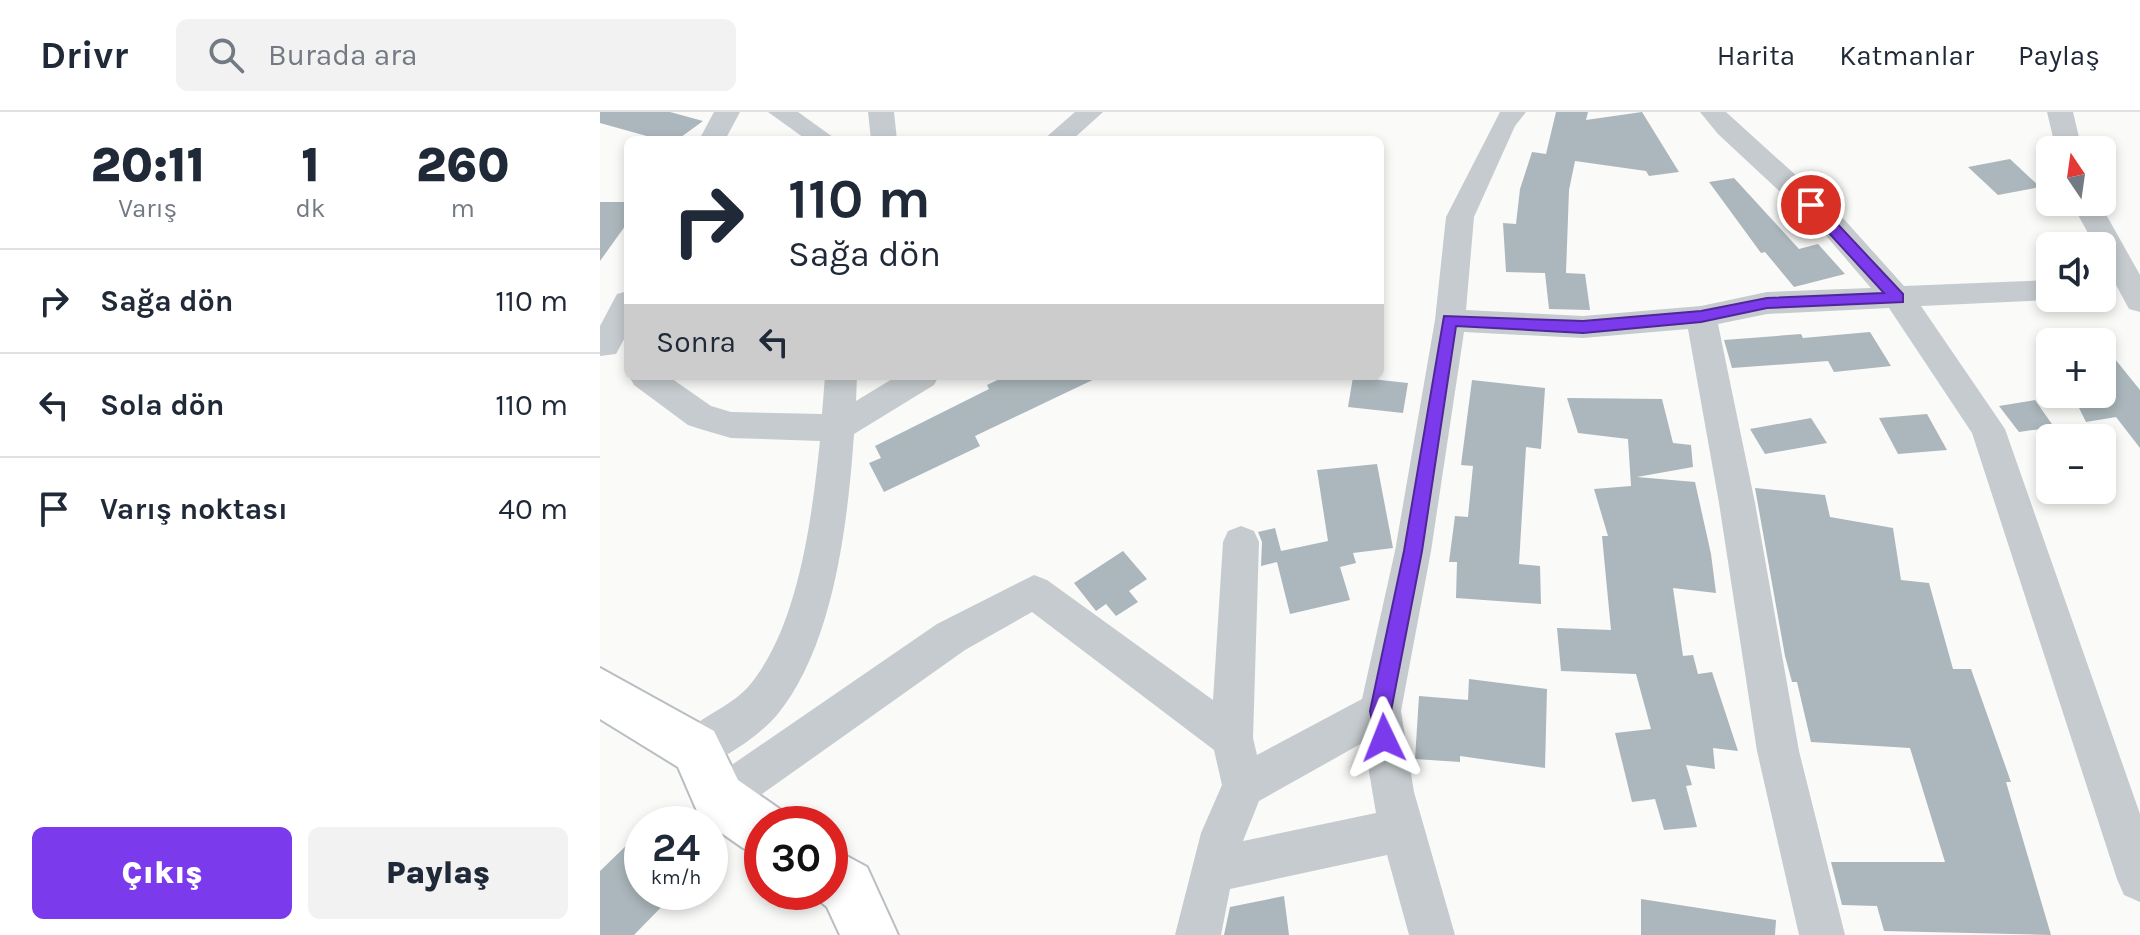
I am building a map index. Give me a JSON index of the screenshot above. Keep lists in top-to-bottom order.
{
  "north": "top",
  "page": {
    "header": "Drivr",
    "search": "Burada ara",
    "nav": ["Harita", "Katmanlar", "Paylaş"],
    "eta": [
      "20:11",
      "Varış",
      "1",
      "dk",
      "260",
      "m"
    ],
    "map_buttons": ["+", "−"],
    "turn": ["110 m", "Sağa dön"],
    "list": [
      {
        "name": "Sağa dön",
        "value": "110 m"
      },
      {
        "name": "Sola dön",
        "value": "110 m"
      },
      {
        "name": "Varış noktası",
        "value": "40 m"
      }
    ],
    "then": "Sonra",
    "speed": "24 km/h",
    "limit": "30",
    "buttons": ["Çıkış", "Paylaş"]
  }
}
